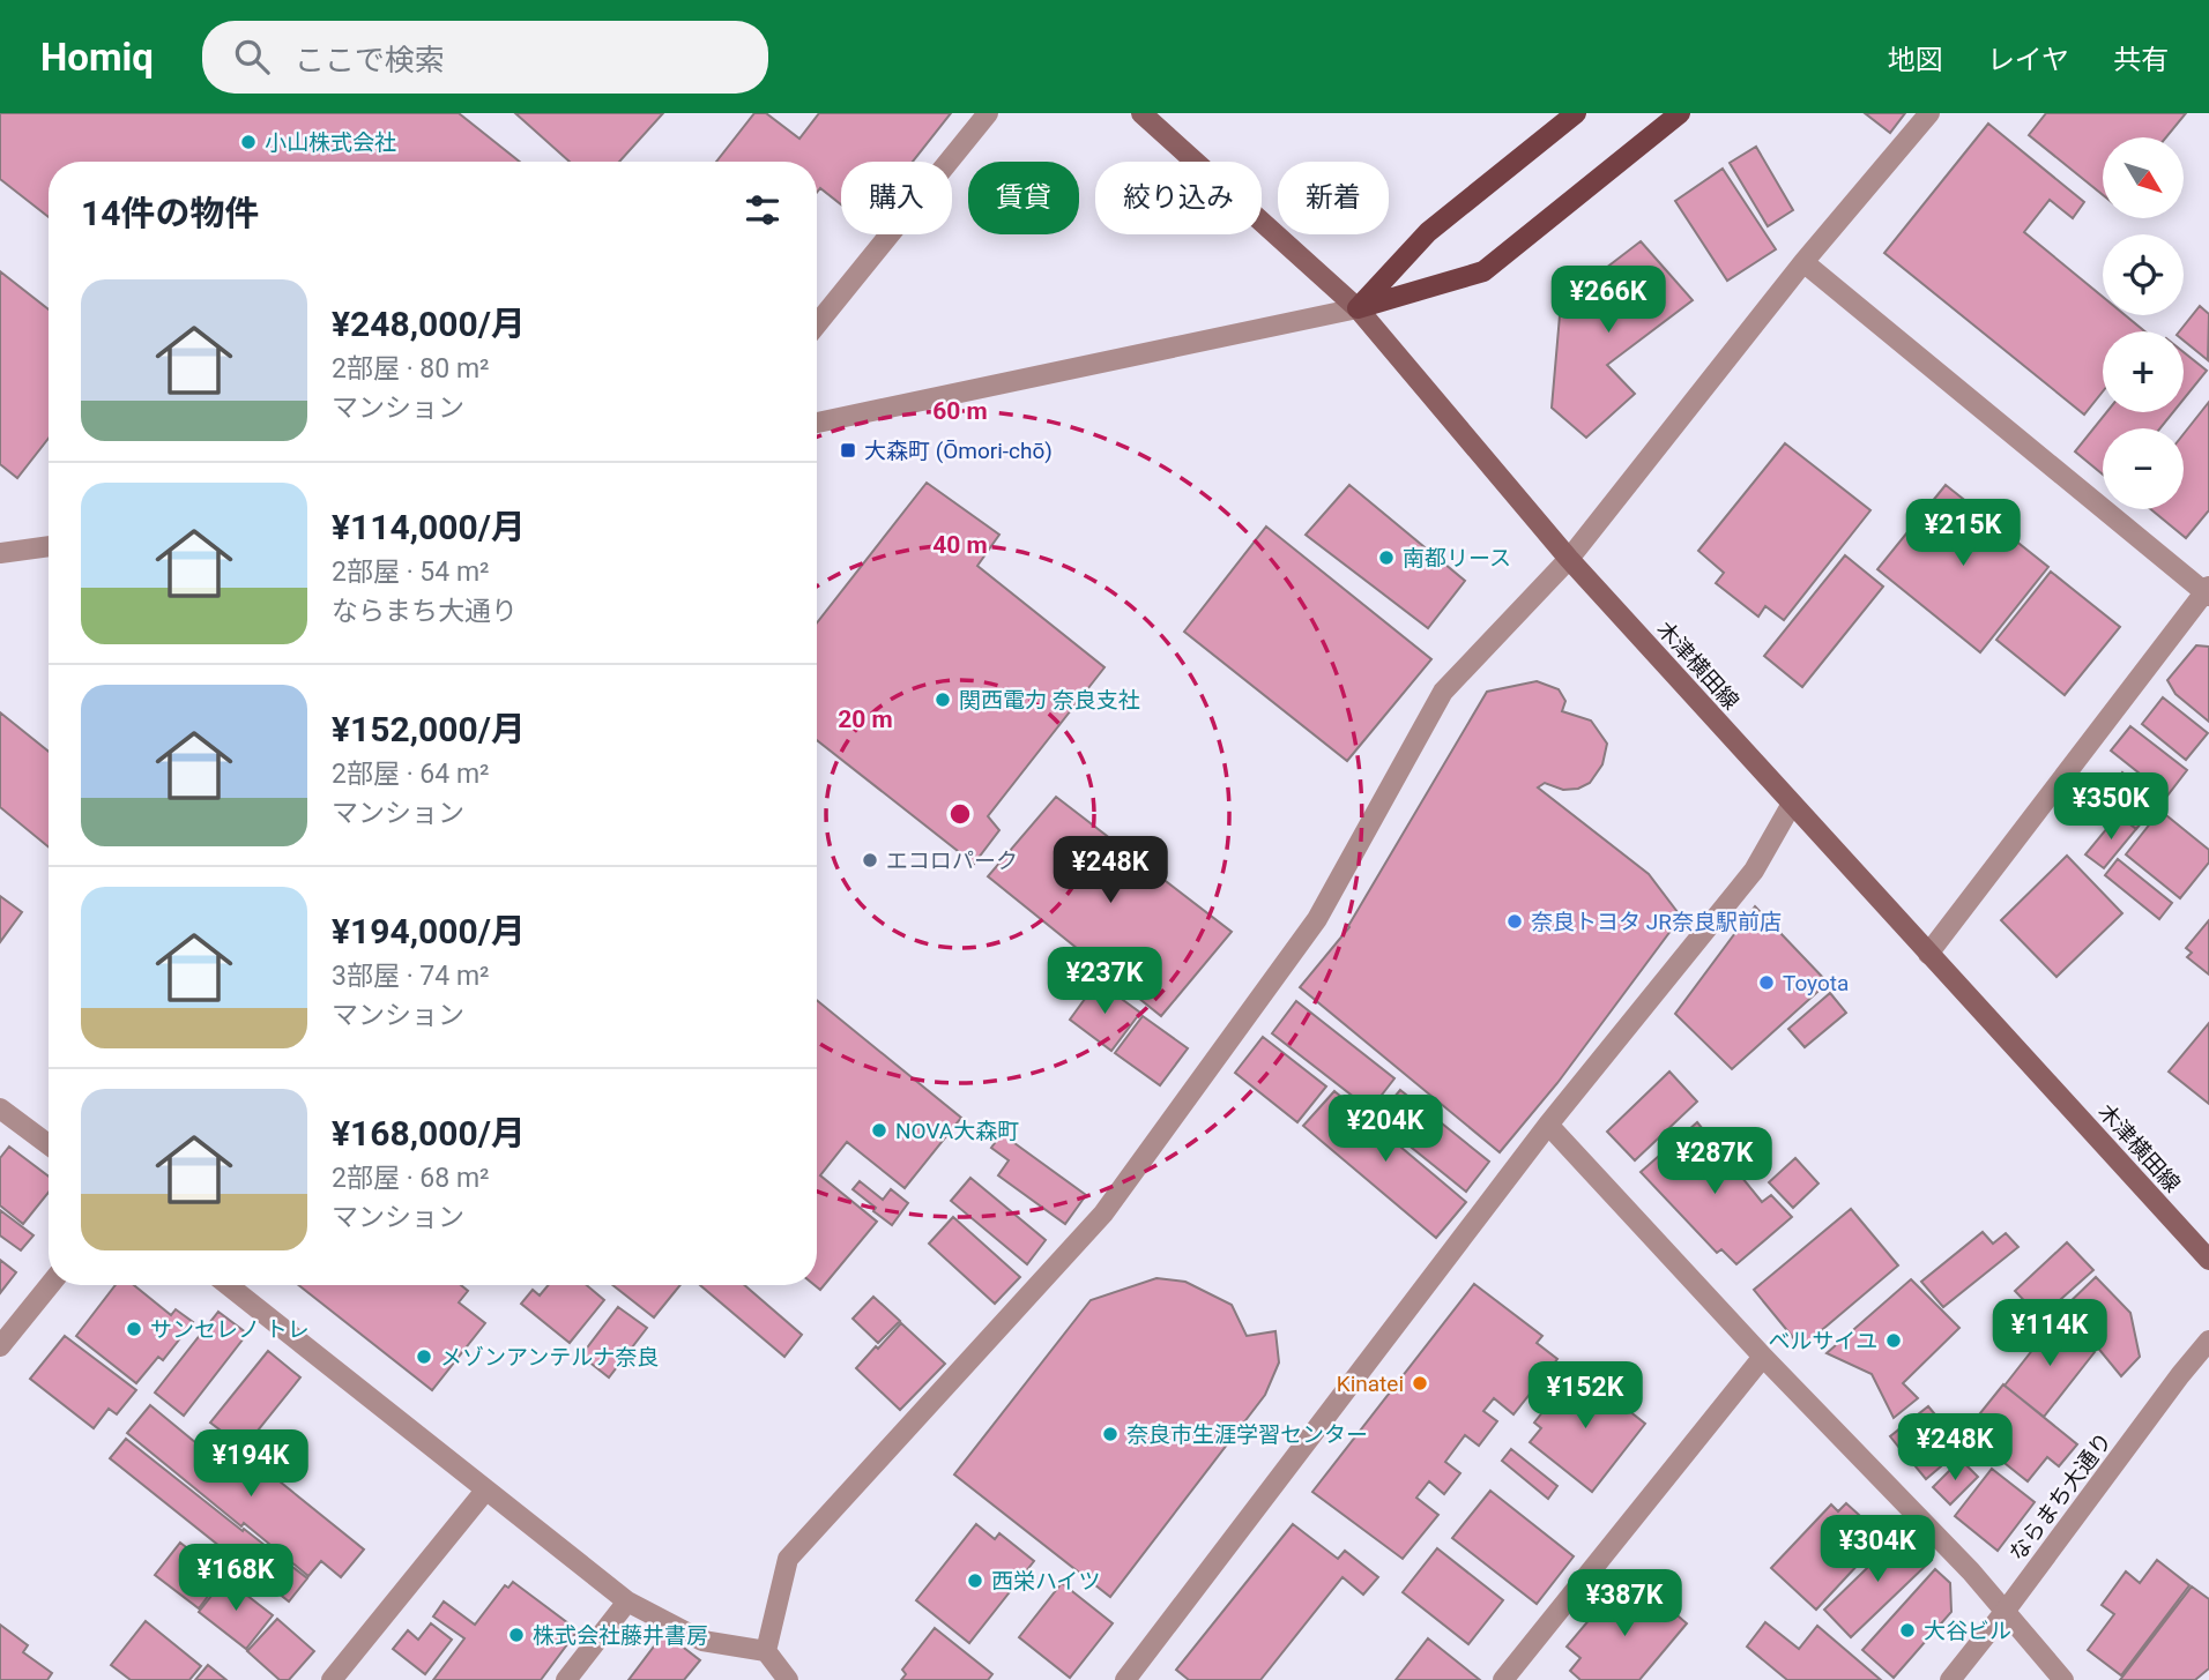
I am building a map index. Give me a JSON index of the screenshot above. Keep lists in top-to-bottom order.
{
  "streets": {
    "main road": ["木津横田線"],
    "street": ["ならまち大通り"]
  },
  "places": {
    "other": [
      "小山株式会社",
      "南都リース",
      "関西電力 奈良支社",
      "エコロパーク",
      "奈良トヨタ JR奈良駅前店",
      "Toyota",
      "NOVA大森町",
      "サンセレノ トレ",
      "ベルサイユ",
      "メゾンアンテルナ奈良",
      "Kinatei",
      "奈良市生涯学習センター",
      "西栄ハイツ",
      "大谷ビル",
      "株式会社藤井書房"
    ],
    "transit": ["大森町 (Ōmori-chō)"]
  },
  "north": "bottom right",
  "page": {
    "header": "Homiq",
    "search": "ここで検索",
    "nav": ["地図", "レイヤ", "共有"],
    "map_buttons": ["+", "−"],
    "chip": [
      "購入",
      "賃貸",
      "絞り込み",
      "新着"
    ],
    "heading": "14件の物件",
    "list": [
      {
        "name": "¥248,000/月",
        "note": "2部屋 · 80 m² · マンション"
      },
      {
        "name": "¥114,000/月",
        "note": "2部屋 · 54 m² · ならまち大通り"
      },
      {
        "name": "¥152,000/月",
        "note": "2部屋 · 64 m² · マンション"
      },
      {
        "name": "¥194,000/月",
        "note": "3部屋 · 74 m² · マンション"
      },
      {
        "name": "¥168,000/月",
        "note": "2部屋 · 68 m² · マンション"
      }
    ],
    "price": [
      "¥266K",
      "¥215K",
      "¥350K",
      "¥248K",
      "¥237K",
      "¥204K",
      "¥287K",
      "¥114K",
      "¥152K",
      "¥248K",
      "¥194K",
      "¥304K",
      "¥168K",
      "¥387K"
    ]
  },
  "rings": ["60 m", "40 m", "20 m"]
}
